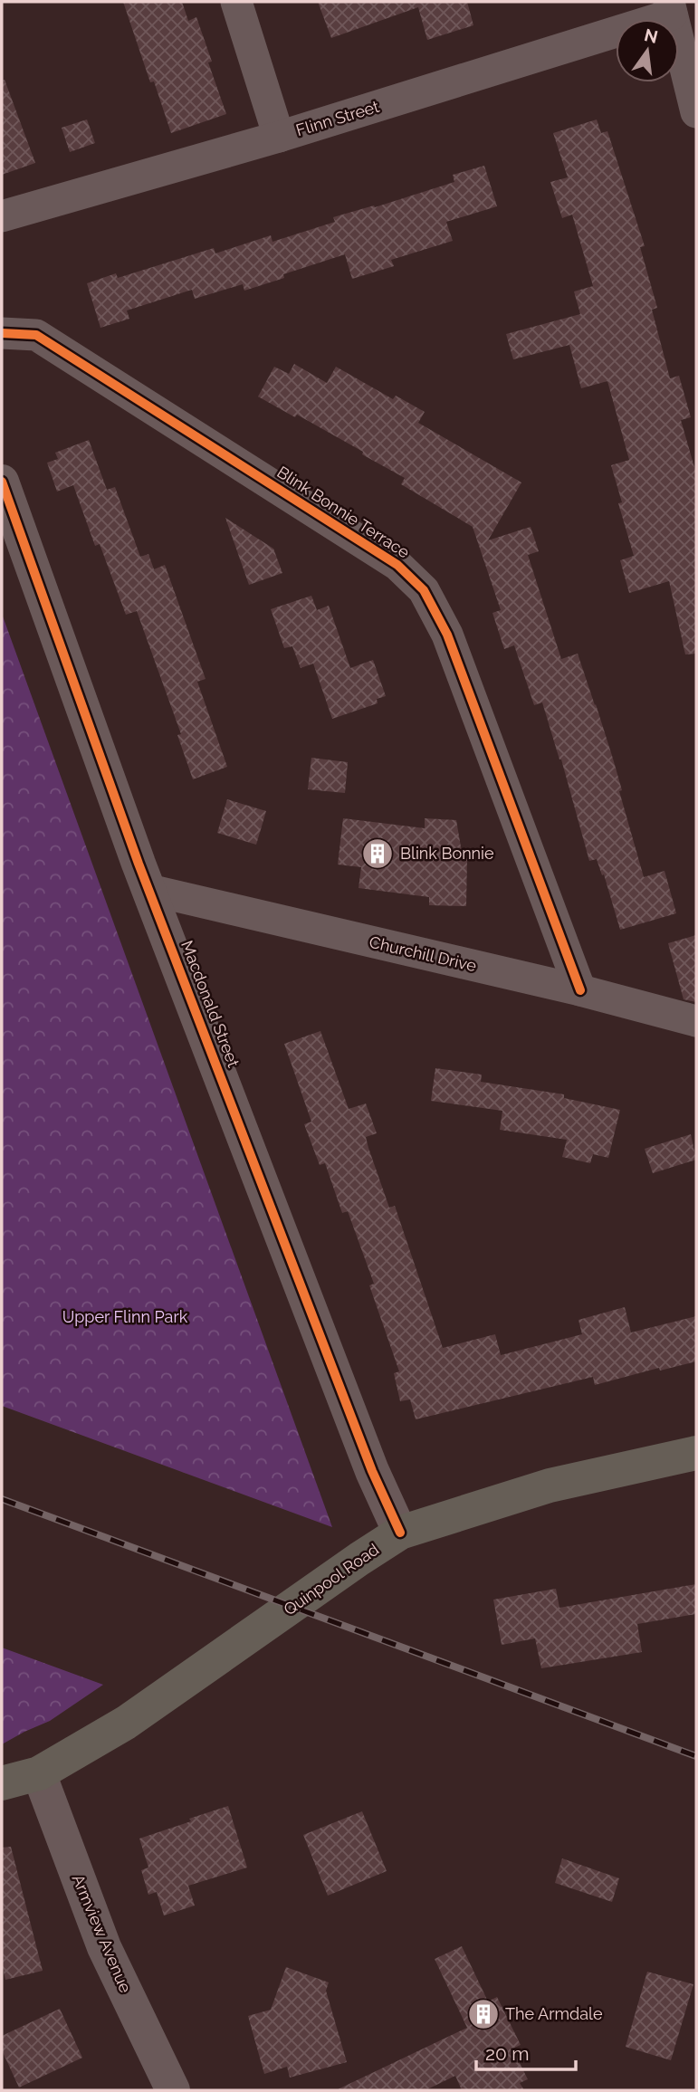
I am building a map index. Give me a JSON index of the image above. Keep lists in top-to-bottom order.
{
  "streets": {
    "main road": ["Quinpool Road"],
    "street": [
      "Flinn Street",
      "Blink Bonnie Terrace",
      "Churchill Drive",
      "Macdonald Street",
      "Armview Avenue"
    ]
  },
  "crossings": [
    ["Blink Bonnie Terrace", "Churchill Drive"],
    ["Churchill Drive", "Macdonald Street"],
    ["Macdonald Street", "Quinpool Road"],
    ["Quinpool Road", "Armview Avenue"]
  ],
  "parks": ["Upper Flinn Park"],
  "places": {
    "building": ["Blink Bonnie", "The Armdale"]
  },
  "scale_bar": "20 m",
  "north": "top"
}
